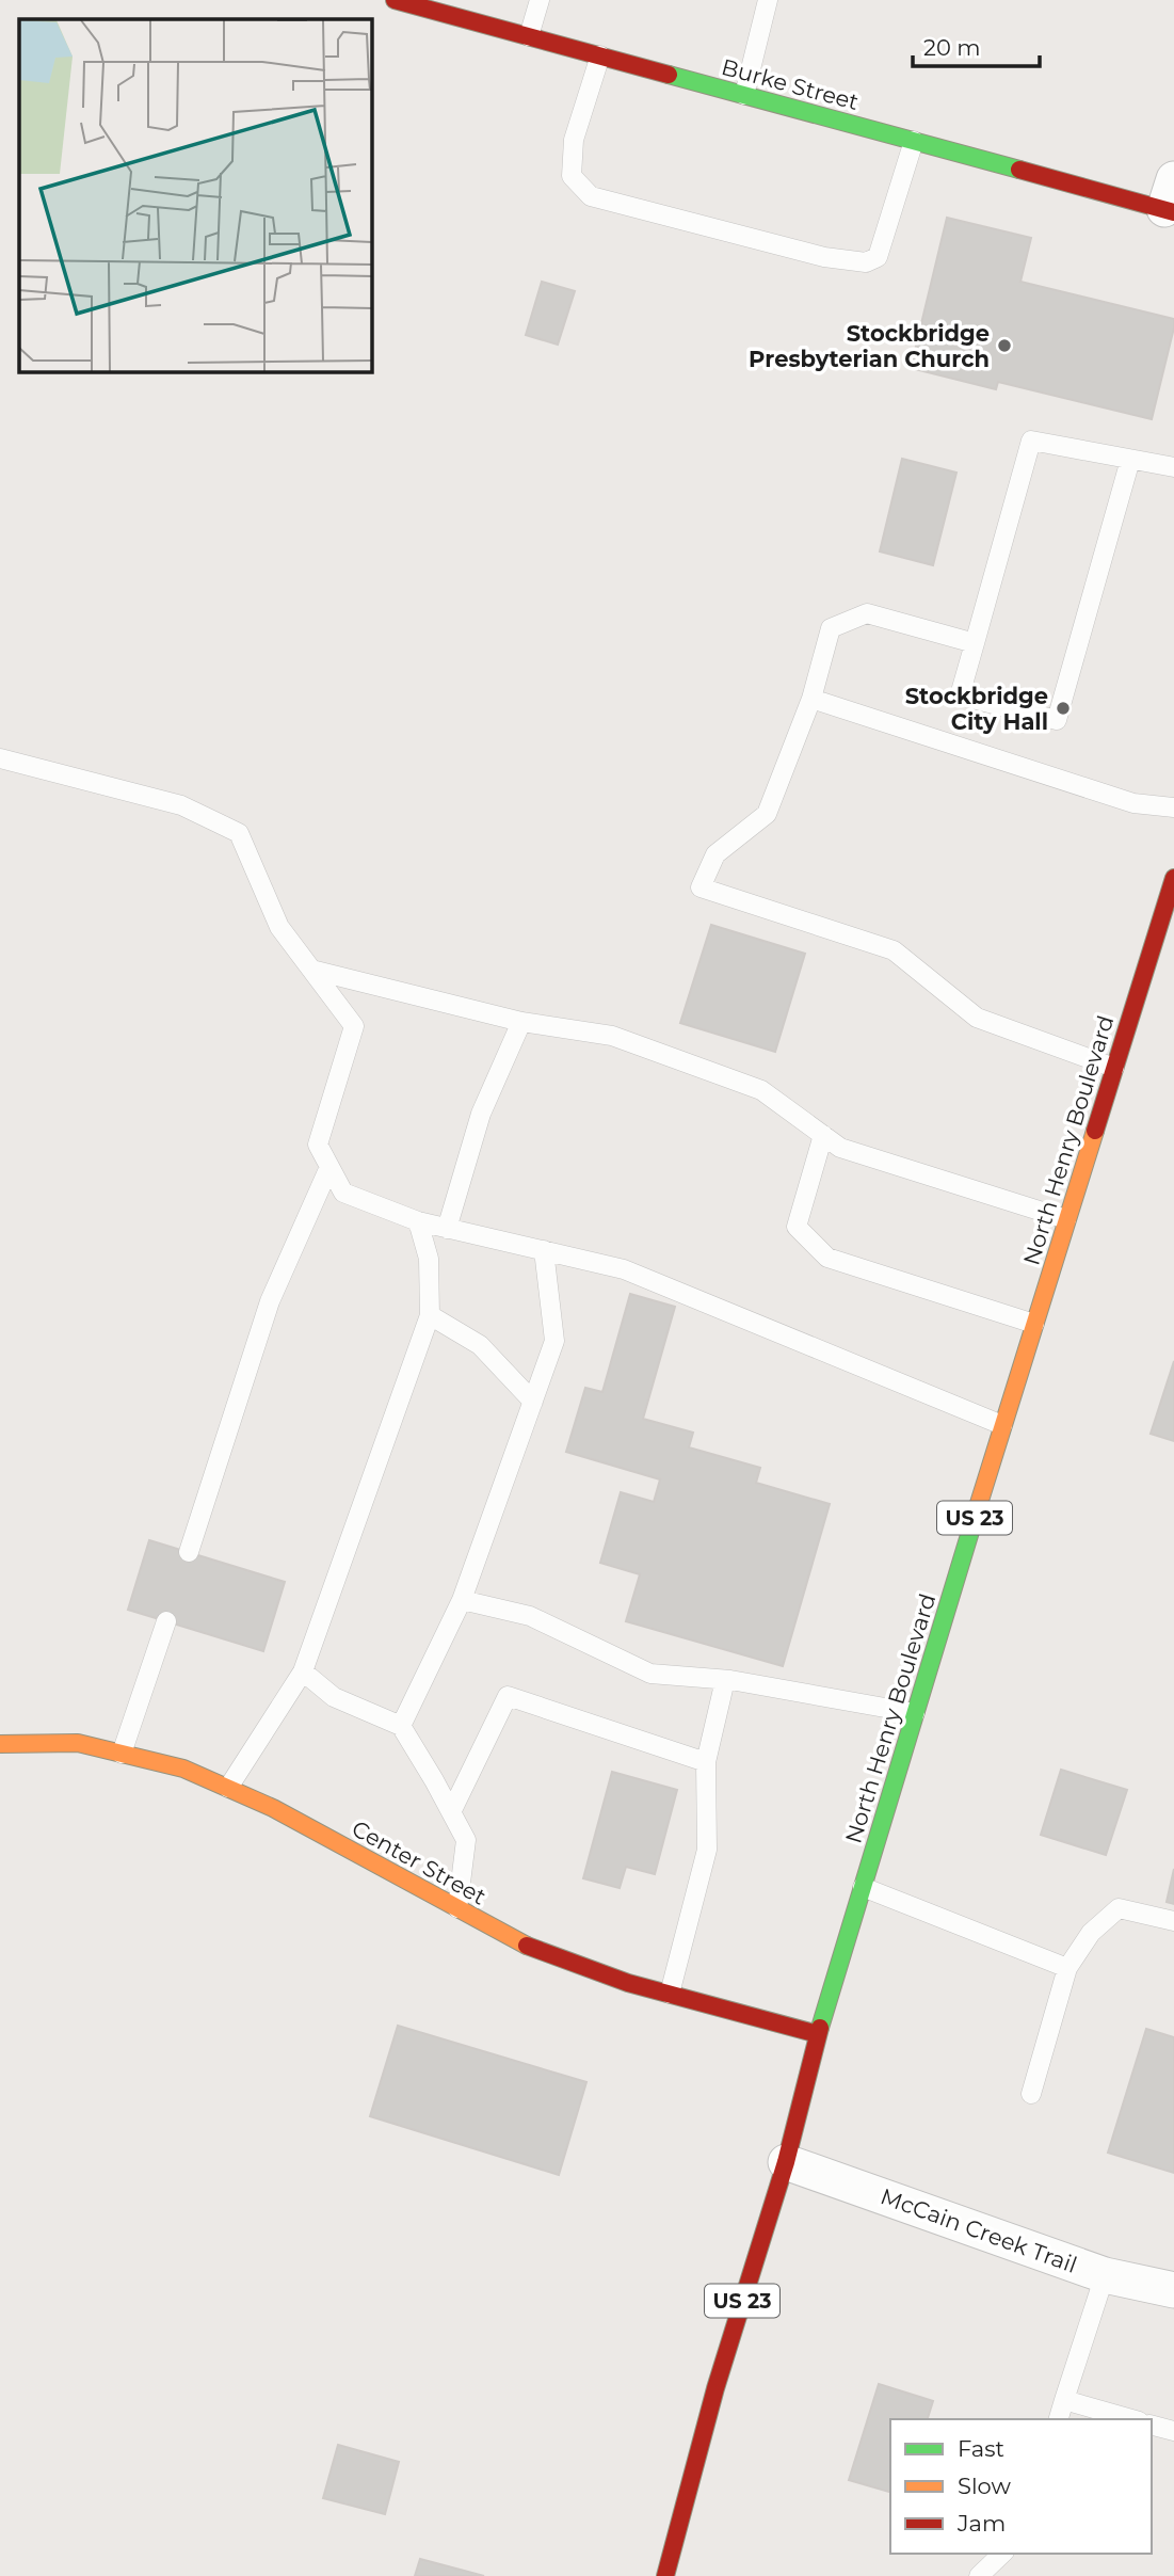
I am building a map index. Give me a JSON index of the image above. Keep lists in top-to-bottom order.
{
  "streets": {
    "main road": [
      "Burke Street",
      "North Henry Boulevard",
      "US 23",
      "Center Street"
    ],
    "street": ["McCain Creek Trail"]
  },
  "crossings": [
    ["North Henry Boulevard", "Center Street"],
    ["North Henry Boulevard", "McCain Creek Trail"]
  ],
  "places": ["Stockbridge Presbyterian Church", "Stockbridge City Hall"],
  "legend": ["Fast", "Slow", "Jam"],
  "scale_bar": "20 m"
}
